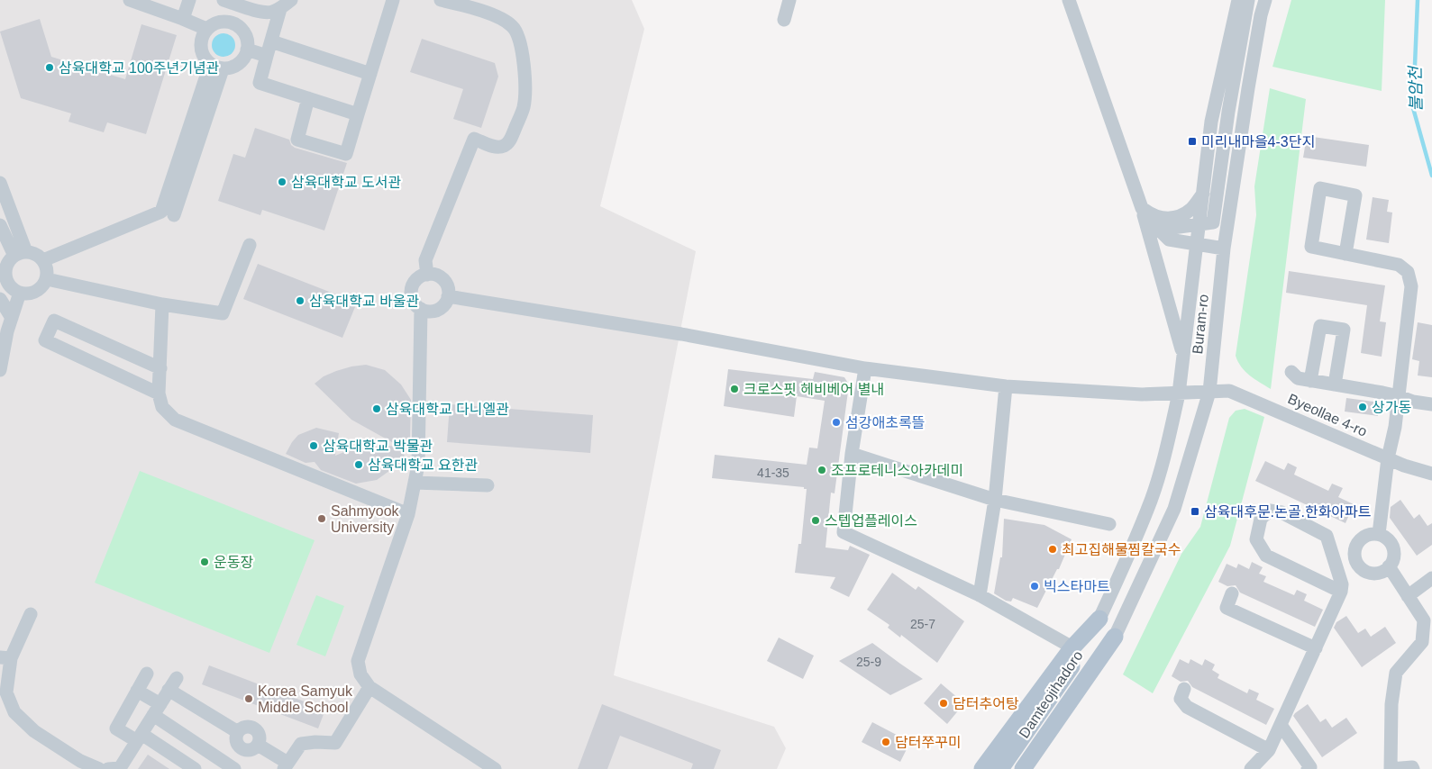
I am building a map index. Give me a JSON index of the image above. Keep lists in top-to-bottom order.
{
  "streets": {
    "main road": ["Damteojihadoro"],
    "street": ["Buram-ro", "Byeollae 4-ro"]
  },
  "crossings": [
    ["Buram-ro", "Byeollae 4-ro"],
    ["Buram-ro", "Damteojihadoro"]
  ],
  "water": ["불암천"],
  "places": {
    "other": [
      "삼육대학교 100주년기념관",
      "삼육대학교 도서관",
      "삼육대학교 바울관",
      "크로스핏 헤비베어 별내",
      "상가동",
      "삼육대학교 다니엘관",
      "섬강애초록뜰",
      "삼육대학교 박물관",
      "삼육대학교 요한관",
      "조프로테니스아카데미",
      "Sahmyook University",
      "스텝업플레이스",
      "최고집해물찜칼국수",
      "운동장",
      "빅스타마트",
      "Korea Samyuk Middle School",
      "담터추어탕",
      "담터쭈꾸미"
    ],
    "transit": ["미리내마을4-3단지", "삼육대후문.논골.한화아파트"]
  },
  "house_numbers": ["41-35", "25-7", "25-9"]
}
